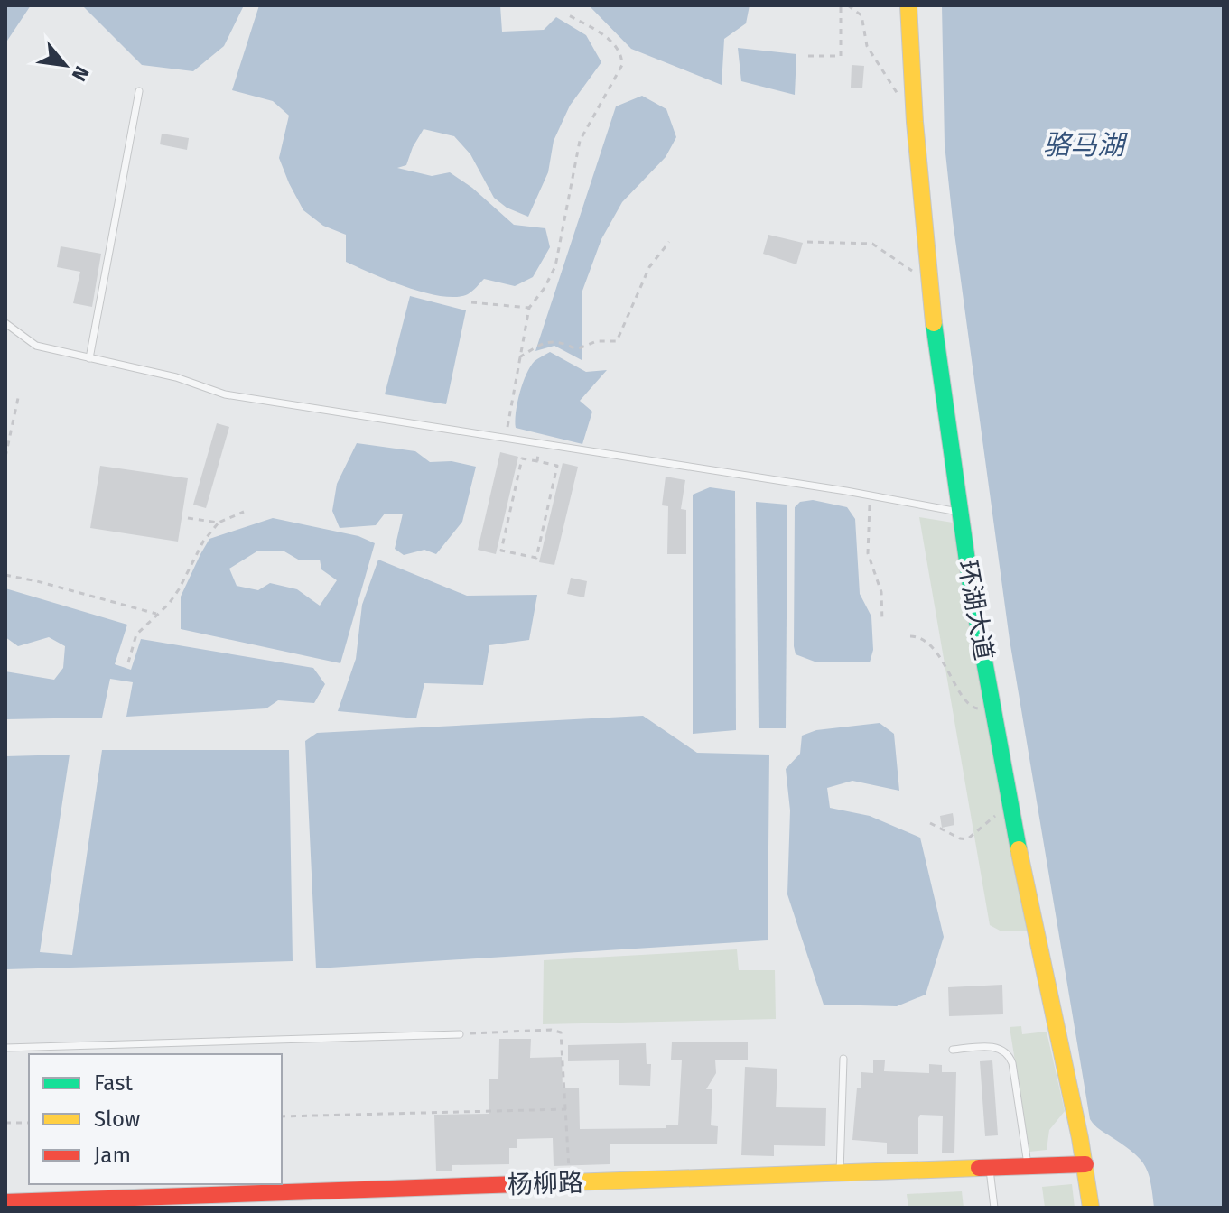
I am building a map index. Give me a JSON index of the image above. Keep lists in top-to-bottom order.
{
  "streets": {
    "main road": ["环湖大道", "杨柳路"]
  },
  "crossings": [
    ["环湖大道", "杨柳路"]
  ],
  "water": ["骆马湖"],
  "legend": ["Fast", "Slow", "Jam"],
  "north": "bottom right"
}
